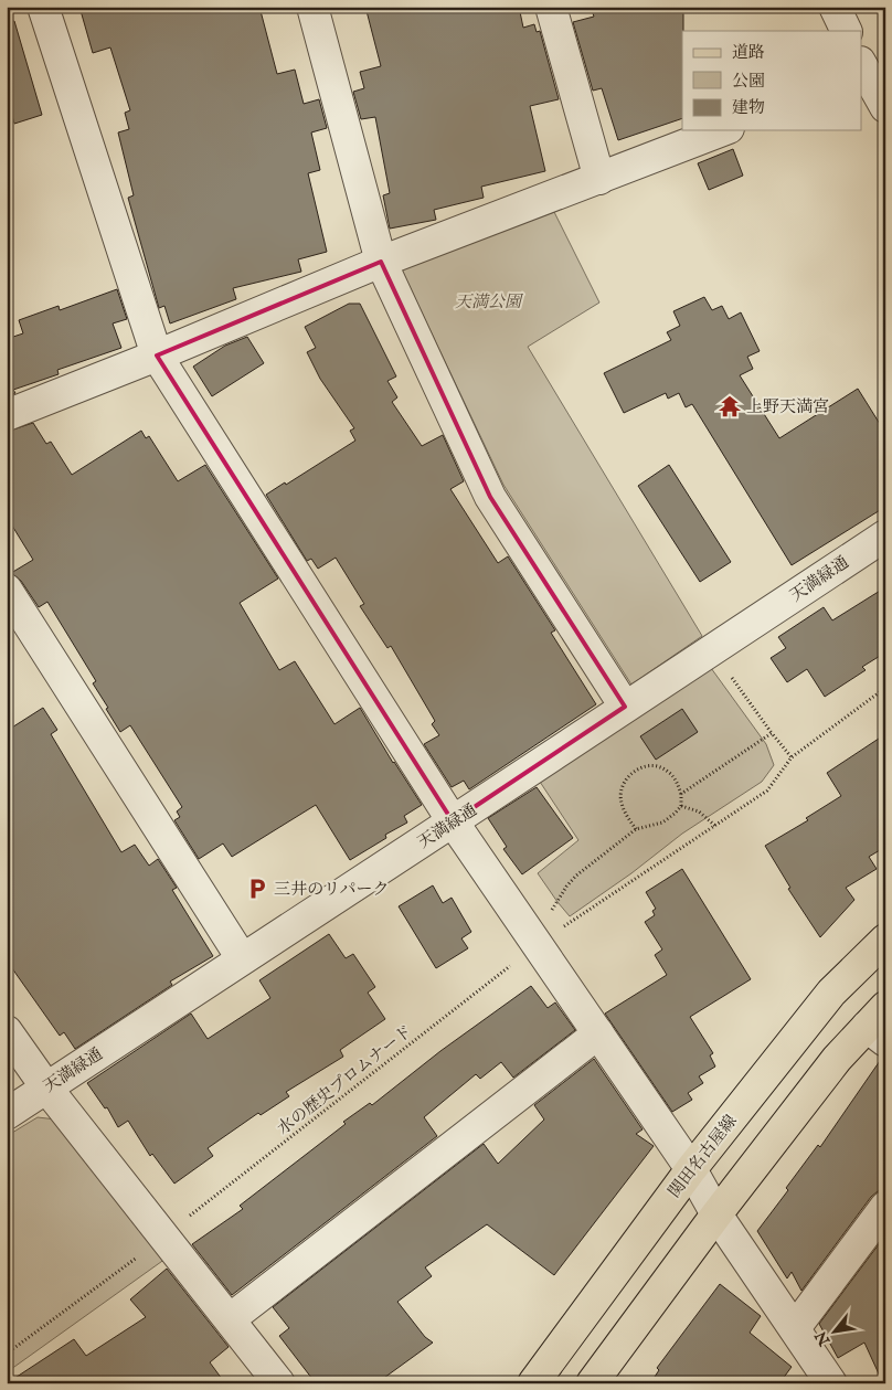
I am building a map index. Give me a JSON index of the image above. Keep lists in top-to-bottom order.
{
  "streets": {
    "main road": ["関田名古屋線"],
    "street": ["天満緑通"],
    "path": ["水の歴史プロムナード"]
  },
  "parks": ["天満公園"],
  "places": {
    "temple": ["上野天満宮"],
    "parking": ["三井のリパーク"]
  },
  "legend": ["道路", "公園", "建物"],
  "north": "bottom left"
}
